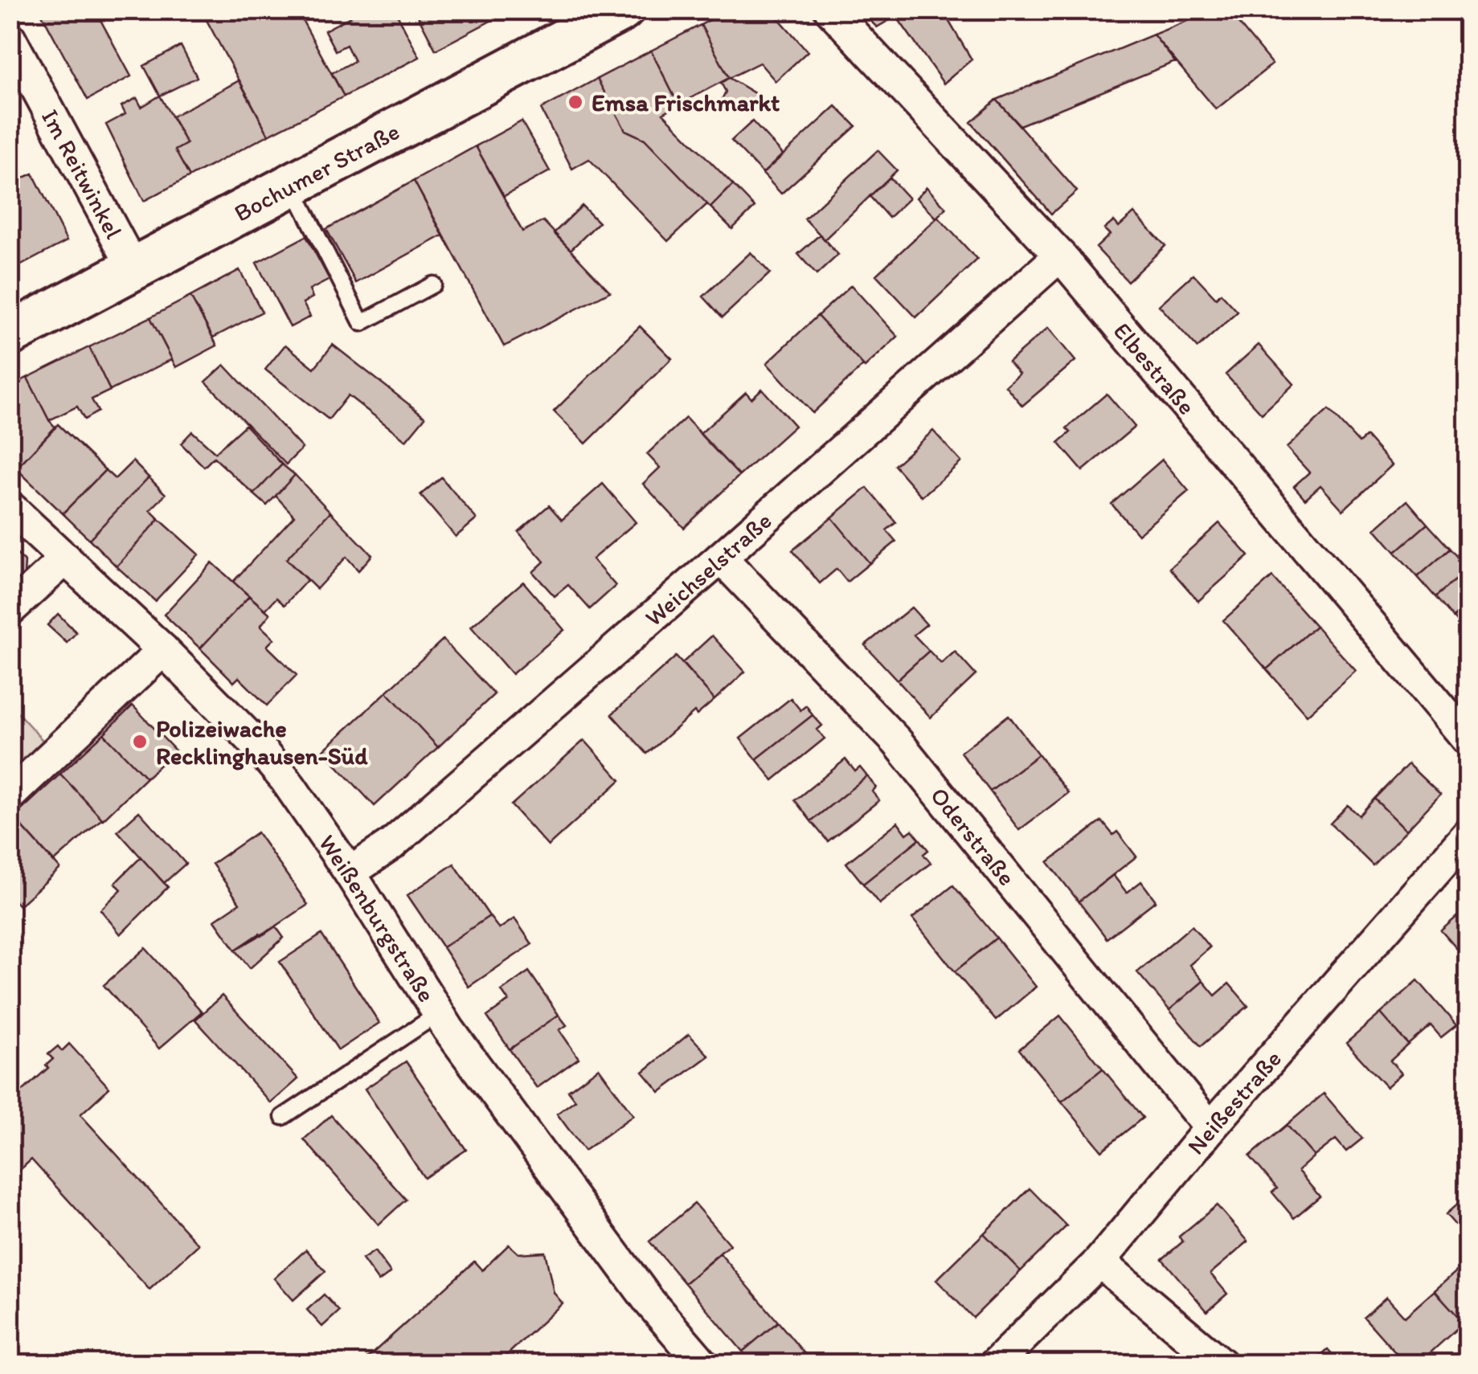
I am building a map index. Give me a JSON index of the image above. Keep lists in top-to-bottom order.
{
  "streets": {
    "main road": ["Bochumer Straße"],
    "street": [
      "Im Reitwinkel",
      "Elbestraße",
      "Weichselstraße",
      "Oderstraße",
      "Weißenburgstraße",
      "Neißestraße"
    ]
  },
  "crossings": [
    ["Bochumer Straße", "Im Reitwinkel"],
    ["Elbestraße", "Weichselstraße"],
    ["Weichselstraße", "Oderstraße"],
    ["Weichselstraße", "Weißenburgstraße"],
    ["Oderstraße", "Neißestraße"]
  ],
  "places": ["Emsa Frischmarkt", "Polizeiwache Recklinghausen-Süd"]
}
